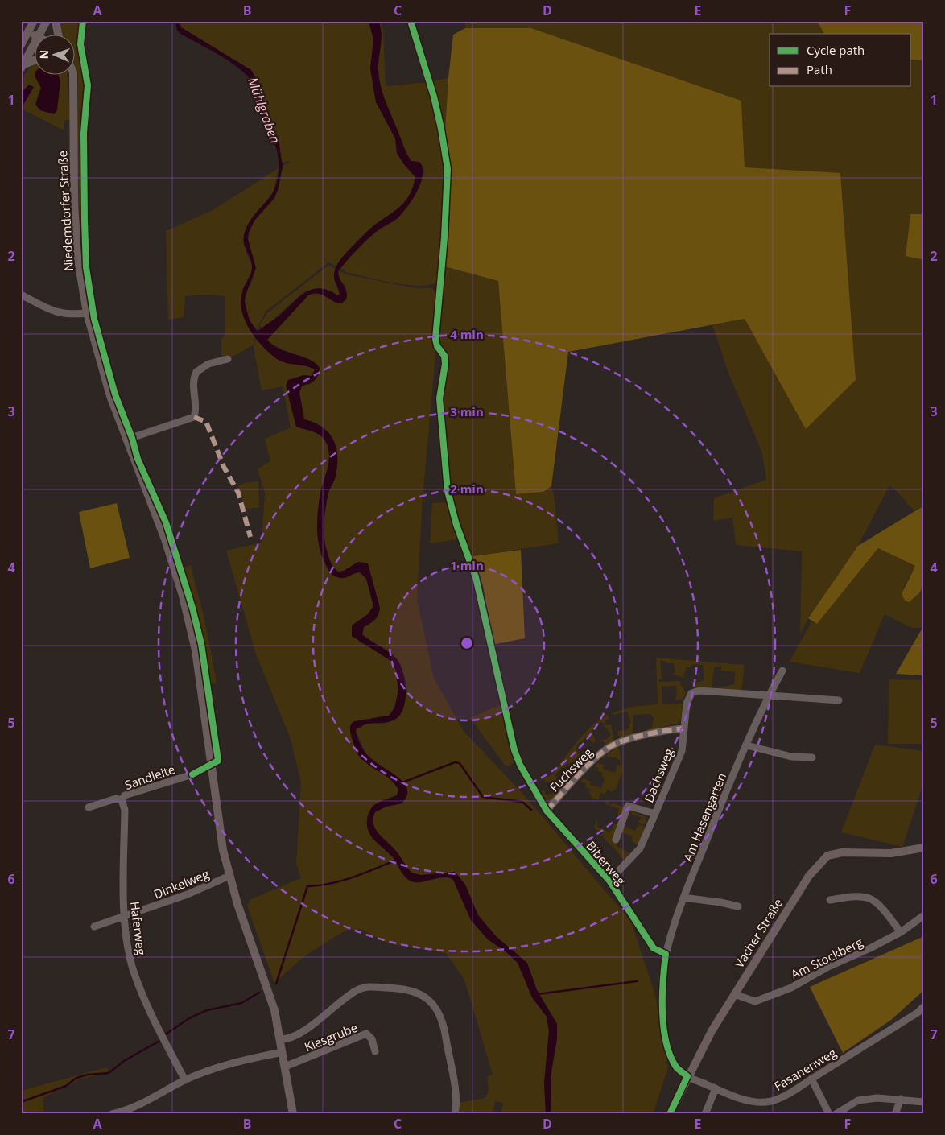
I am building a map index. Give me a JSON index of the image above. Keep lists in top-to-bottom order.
{
  "streets": {
    "main road": ["Niederndorfer Straße", "Vacher Straße"],
    "street": [
      "Fuchsweg",
      "Dachsweg",
      "Sandleite",
      "Am Hasengarten",
      "Biberweg",
      "Dinkelweg",
      "Haferweg",
      "Am Stockberg",
      "Kiesgrube",
      "Fasanenweg"
    ]
  },
  "crossings": [
    ["Niederndorfer Straße", "Dinkelweg"],
    ["Niederndorfer Straße", "Kiesgrube"],
    ["Fuchsweg", "Dachsweg"],
    ["Fuchsweg", "Biberweg"],
    ["Dachsweg", "Am Hasengarten"],
    ["Dachsweg", "Biberweg"],
    ["Sandleite", "Haferweg"],
    ["Am Hasengarten", "Biberweg"],
    ["Am Hasengarten", "Vacher Straße"],
    ["Am Hasengarten", "Fasanenweg"],
    ["Dinkelweg", "Haferweg"],
    ["Vacher Straße", "Am Stockberg"],
    ["Vacher Straße", "Fasanenweg"]
  ],
  "water": ["Mühlgraben"],
  "legend": ["Cycle path", "Path"],
  "north": "left",
  "grid": {
    "columns": [
      "A",
      "B",
      "C",
      "D",
      "E",
      "F"
    ],
    "rows": [
      "1",
      "2",
      "3",
      "4",
      "5",
      "6",
      "7"
    ]
  },
  "rings": [
    "4 min",
    "3 min",
    "2 min",
    "1 min"
  ]
}
